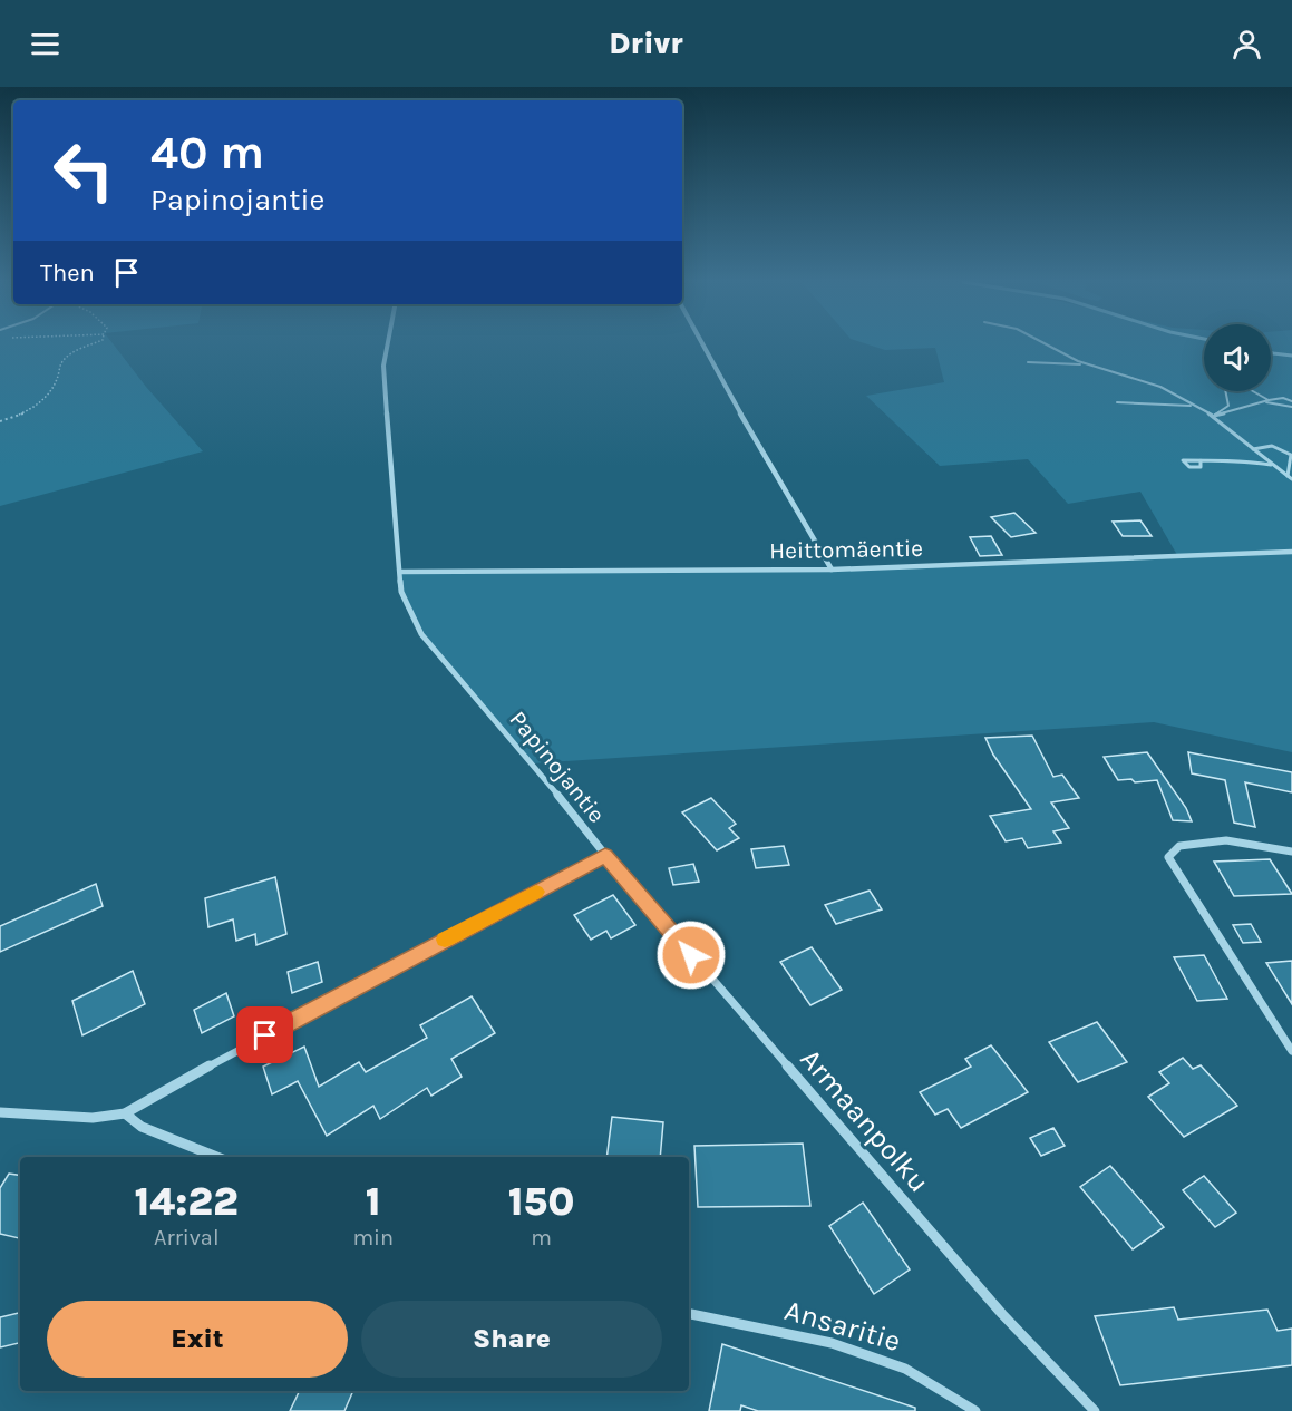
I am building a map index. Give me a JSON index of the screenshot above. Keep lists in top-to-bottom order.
{
  "streets": {
    "street": [
      "Heittomäentie",
      "Papinojantie",
      "Armaanpolku",
      "Ansaritie"
    ]
  },
  "crossings": [
    ["Heittomäentie", "Papinojantie"],
    ["Papinojantie", "Armaanpolku"]
  ],
  "page": {
    "header": "Drivr",
    "turn": ["40 m", "Papinojantie"],
    "then": "Then",
    "eta": [
      "14:22",
      "Arrival",
      "1",
      "min",
      "150",
      "m"
    ],
    "buttons": ["Exit", "Share"]
  }
}
